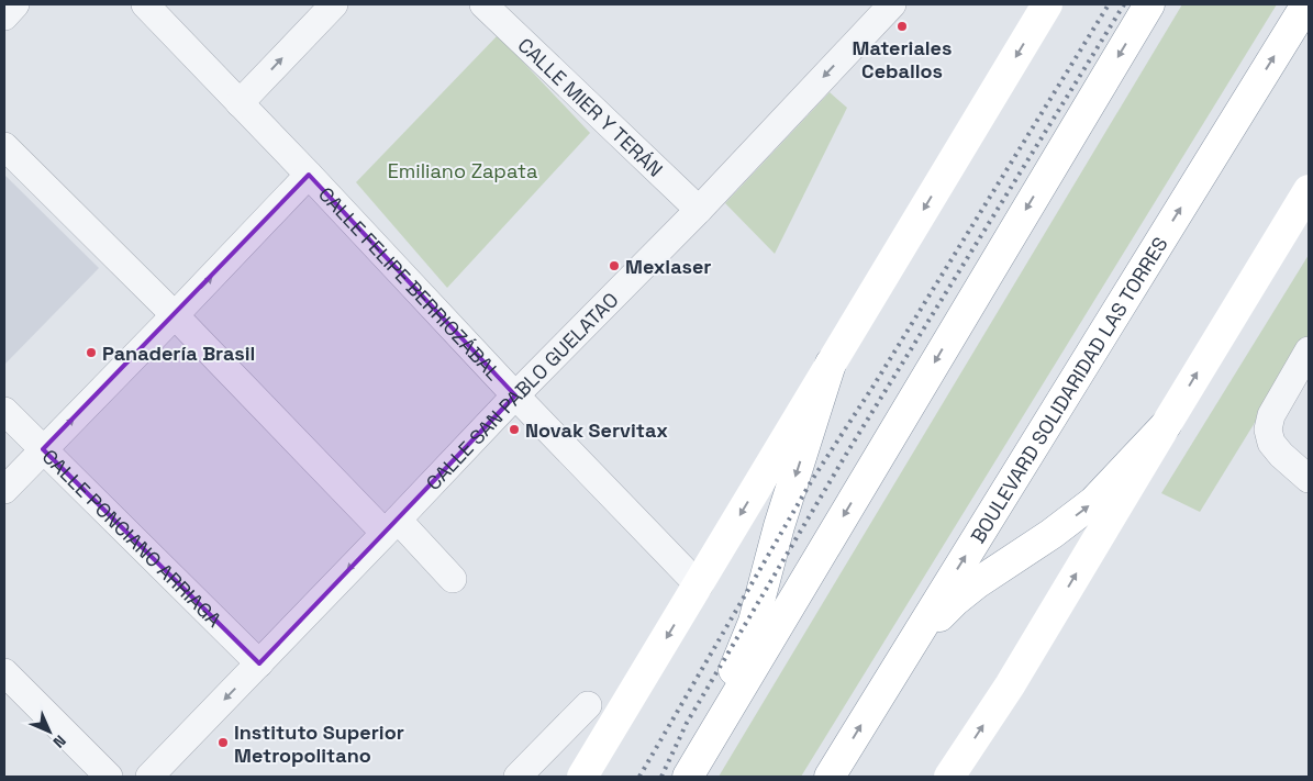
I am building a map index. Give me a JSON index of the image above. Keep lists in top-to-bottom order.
{
  "streets": {
    "main road": ["BOULEVARD SOLIDARIDAD LAS TORRES"],
    "street": [
      "CALLE MIER Y TERÁN",
      "CALLE FELIPE BERRIOZÁBAL",
      "CALLE SAN PABLO GUELATAO",
      "CALLE PONCIANO ARRIAGA"
    ]
  },
  "crossings": [
    ["CALLE MIER Y TERÁN", "CALLE SAN PABLO GUELATAO"],
    ["CALLE FELIPE BERRIOZÁBAL", "CALLE SAN PABLO GUELATAO"],
    ["CALLE SAN PABLO GUELATAO", "CALLE PONCIANO ARRIAGA"]
  ],
  "one_way": ["CALLE SAN PABLO GUELATAO"],
  "parks": ["Emiliano Zapata"],
  "places": [
    "Materiales Ceballos",
    "Mexlaser",
    "Panadería Brasil",
    "Novak Servitax",
    "Instituto Superior Metropolitano"
  ],
  "north": "bottom right"
}
